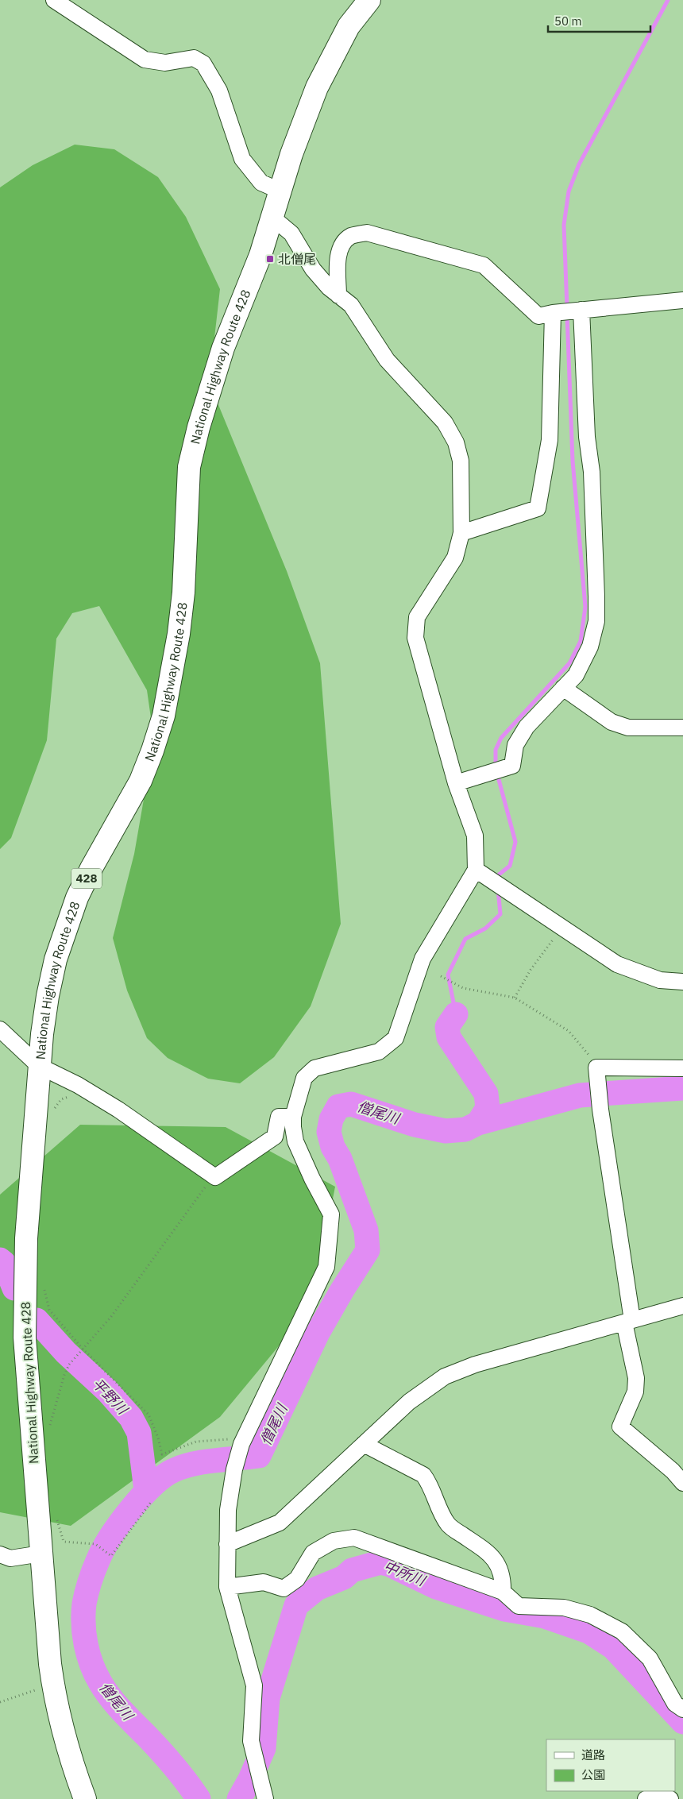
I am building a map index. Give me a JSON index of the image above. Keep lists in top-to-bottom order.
{
  "streets": {
    "highway": ["National Highway Route 428", "428"]
  },
  "water": ["僧尾川", "平野川", "中所川"],
  "places": {
    "transit": ["北僧尾"]
  },
  "legend": ["道路", "公園"],
  "scale_bar": "50 m"
}
